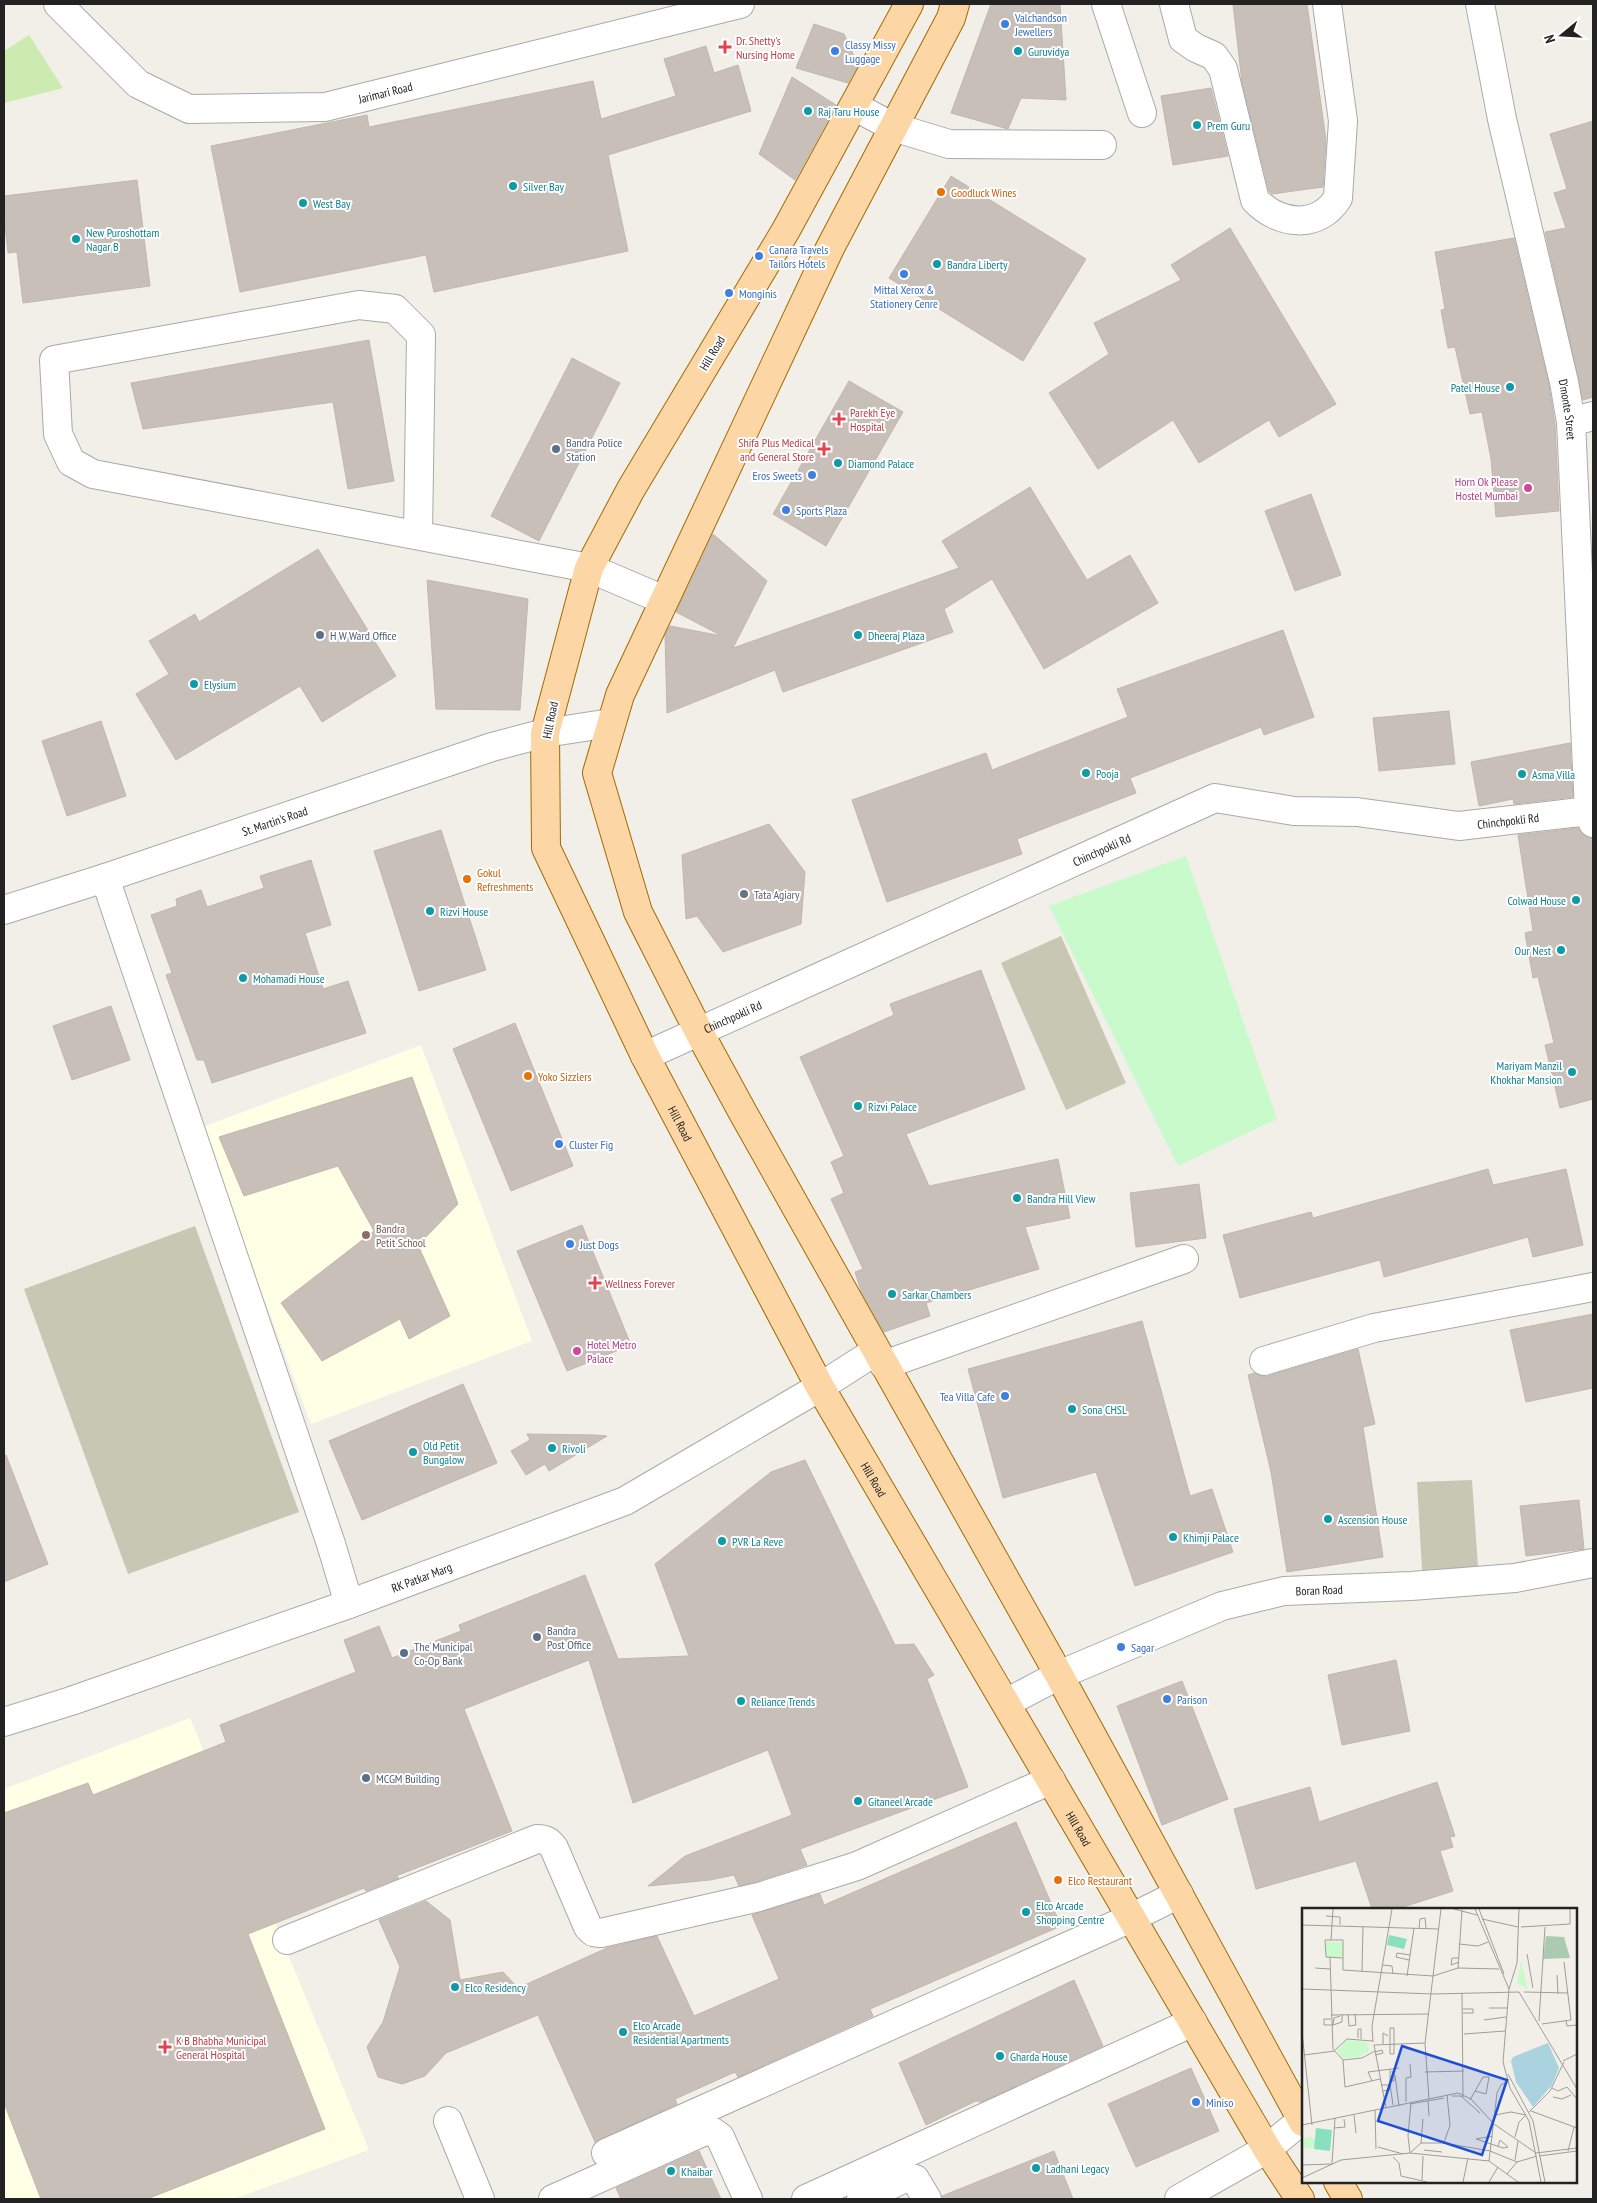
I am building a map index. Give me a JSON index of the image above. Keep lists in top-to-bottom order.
{
  "streets": {
    "main road": ["Hill Road"],
    "street": [
      "Jarimari Road",
      "D'monte Street",
      "Chinchpokli Rd",
      "St. Martin's Road",
      "RK Patkar Marg",
      "Boran Road"
    ]
  },
  "crossings": [
    ["Hill Road", "Chinchpokli Rd"],
    ["Hill Road", "St. Martin's Road"],
    ["Hill Road", "RK Patkar Marg"],
    ["Hill Road", "Boran Road"],
    ["D'monte Street", "Chinchpokli Rd"]
  ],
  "places": {
    "other": [
      "Valchandson Jewellers",
      "Classy Missy Luggage",
      "Guruvidya",
      "Raj Taru House",
      "Prem Guru",
      "Silver Bay",
      "Goodluck Wines",
      "West Bay",
      "New Puroshottam Nagar B",
      "Canara Travels Tailors Hotels",
      "Bandra Liberty",
      "Mittal Xerox & Stationery Cenre",
      "Monginis",
      "Patel House",
      "Bandra Police Station",
      "Diamond Palace",
      "Eros Sweets",
      "Horn Ok Please Hostel Mumbai",
      "Sports Plaza",
      "H W Ward Office",
      "Dheeraj Plaza",
      "Elysium",
      "Pooja",
      "Asma Villa",
      "Gokul Refreshments",
      "Tata Agiary",
      "Colwad House",
      "Rizvi House",
      "Our Nest",
      "Mohamadi House",
      "Mariyam Manzil Khokhar Mansion",
      "Yoko Sizzlers",
      "Rizvi Palace",
      "Cluster Fig",
      "Bandra Hill View",
      "Bandra Petit School",
      "Just Dogs",
      "Sarkar Chambers",
      "Hotel Metro Palace",
      "Tea Villa Cafe",
      "Sona CHSL",
      "Rivoli",
      "Old Petit Bungalow",
      "Ascension House",
      "Khimji Palace",
      "PVR La Reve",
      "Bandra Post Office",
      "Sagar",
      "The Municipal Co-Op Bank",
      "Parison",
      "Reliance Trends",
      "MCGM Building",
      "Gitaneel Arcade",
      "Elco Restaurant",
      "Elco Arcade Shopping Centre",
      "Elco Residency",
      "Elco Arcade Residential Apartments",
      "Gharda House",
      "Miniso",
      "Ladhani Legacy",
      "Khaibar"
    ],
    "health": [
      "Dr. Shetty's Nursing Home",
      "Parekh Eye Hospital",
      "Shifa Plus Medical and General Store",
      "Wellness Forever",
      "K B Bhabha Municipal General Hospital"
    ]
  },
  "north": "left"
}
